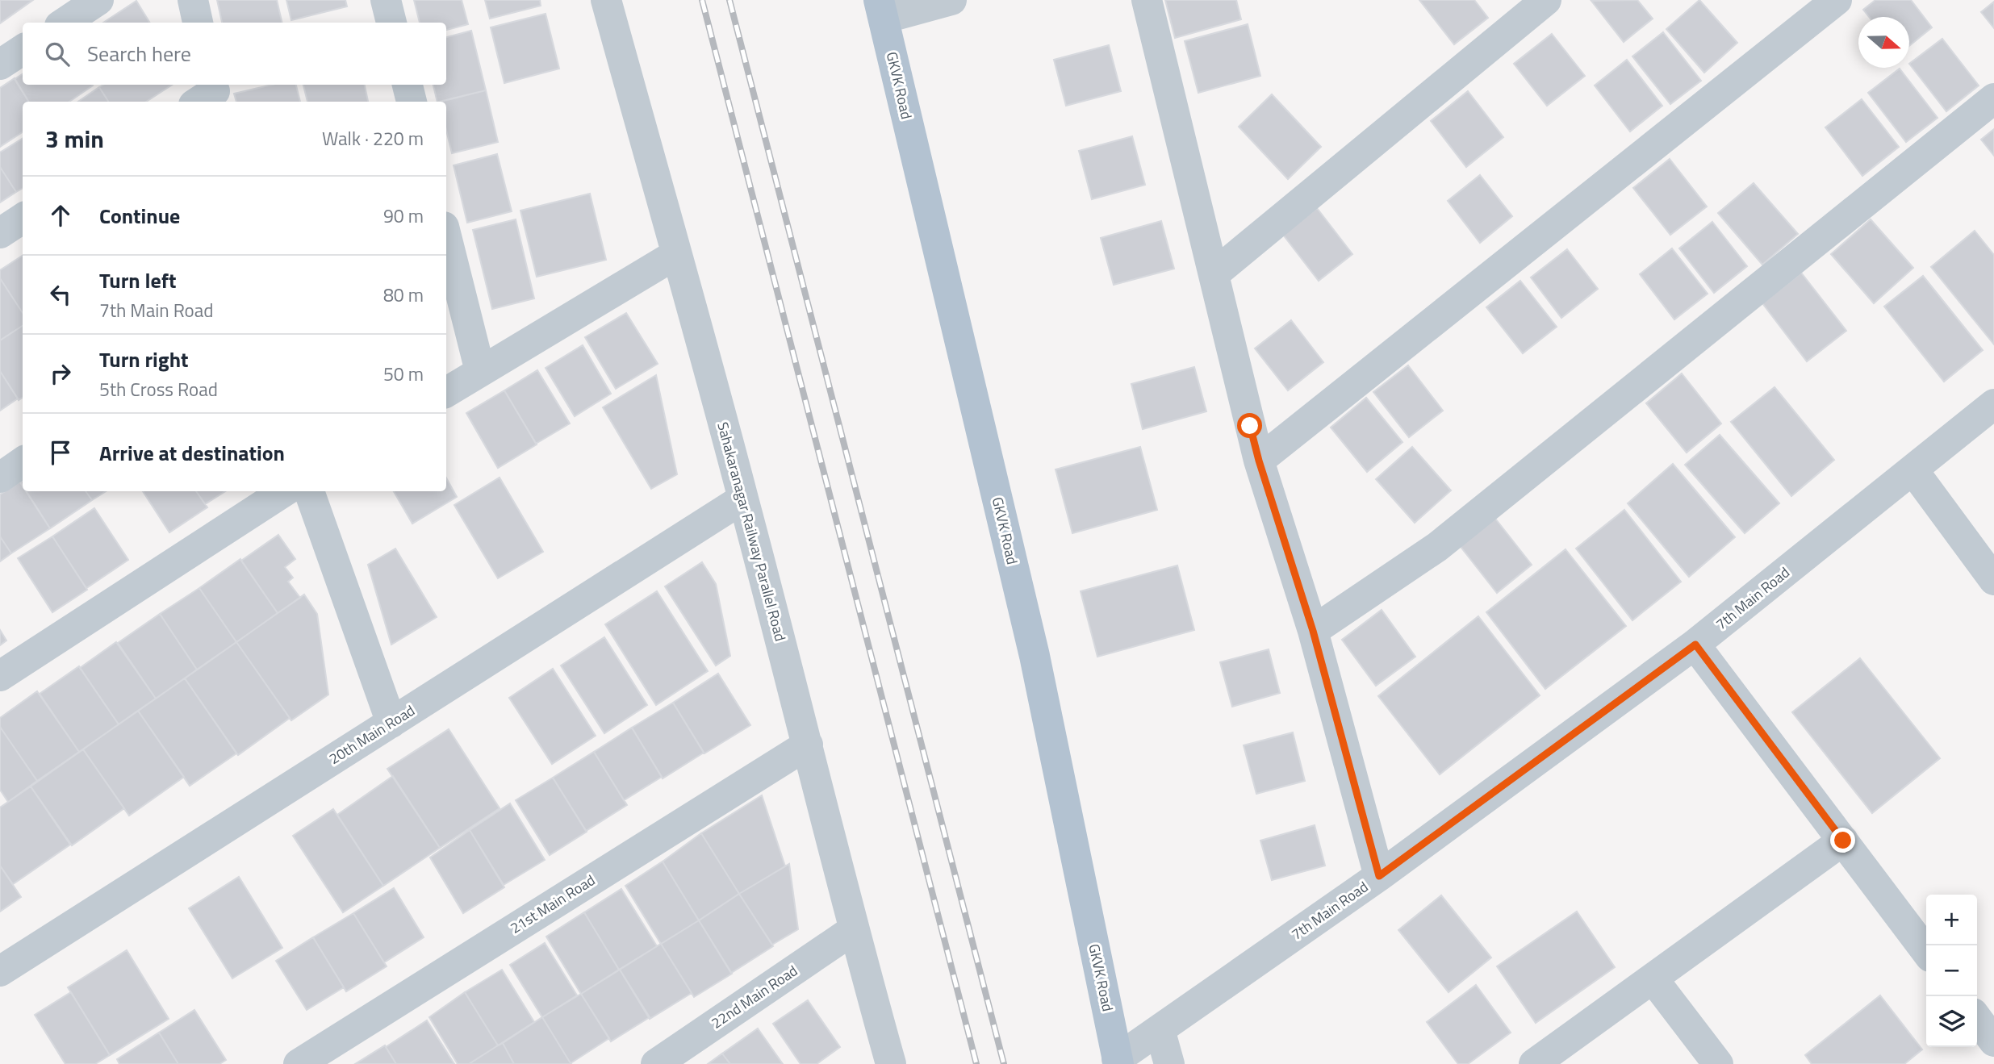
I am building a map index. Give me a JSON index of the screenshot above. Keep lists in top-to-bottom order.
{
  "streets": {
    "main road": ["GKVK Road"],
    "street": [
      "Sahakaranagar Railway Parallel Road",
      "7th Main Road",
      "20th Main Road",
      "21st Main Road",
      "22nd Main Road"
    ]
  },
  "crossings": [
    ["GKVK Road", "7th Main Road"],
    ["Sahakaranagar Railway Parallel Road", "20th Main Road"],
    ["Sahakaranagar Railway Parallel Road", "21st Main Road"],
    ["Sahakaranagar Railway Parallel Road", "22nd Main Road"]
  ],
  "north": "right",
  "page": {
    "search": "Search here",
    "heading": ["3 min", "Walk · 220 m"],
    "list": [
      ["Continue", "90 m"],
      ["Turn left", "7th Main Road", "80 m"],
      ["Turn right", "5th Cross Road", "50 m"],
      "Arrive at destination"
    ],
    "map_buttons": ["+", "−"]
  }
}
